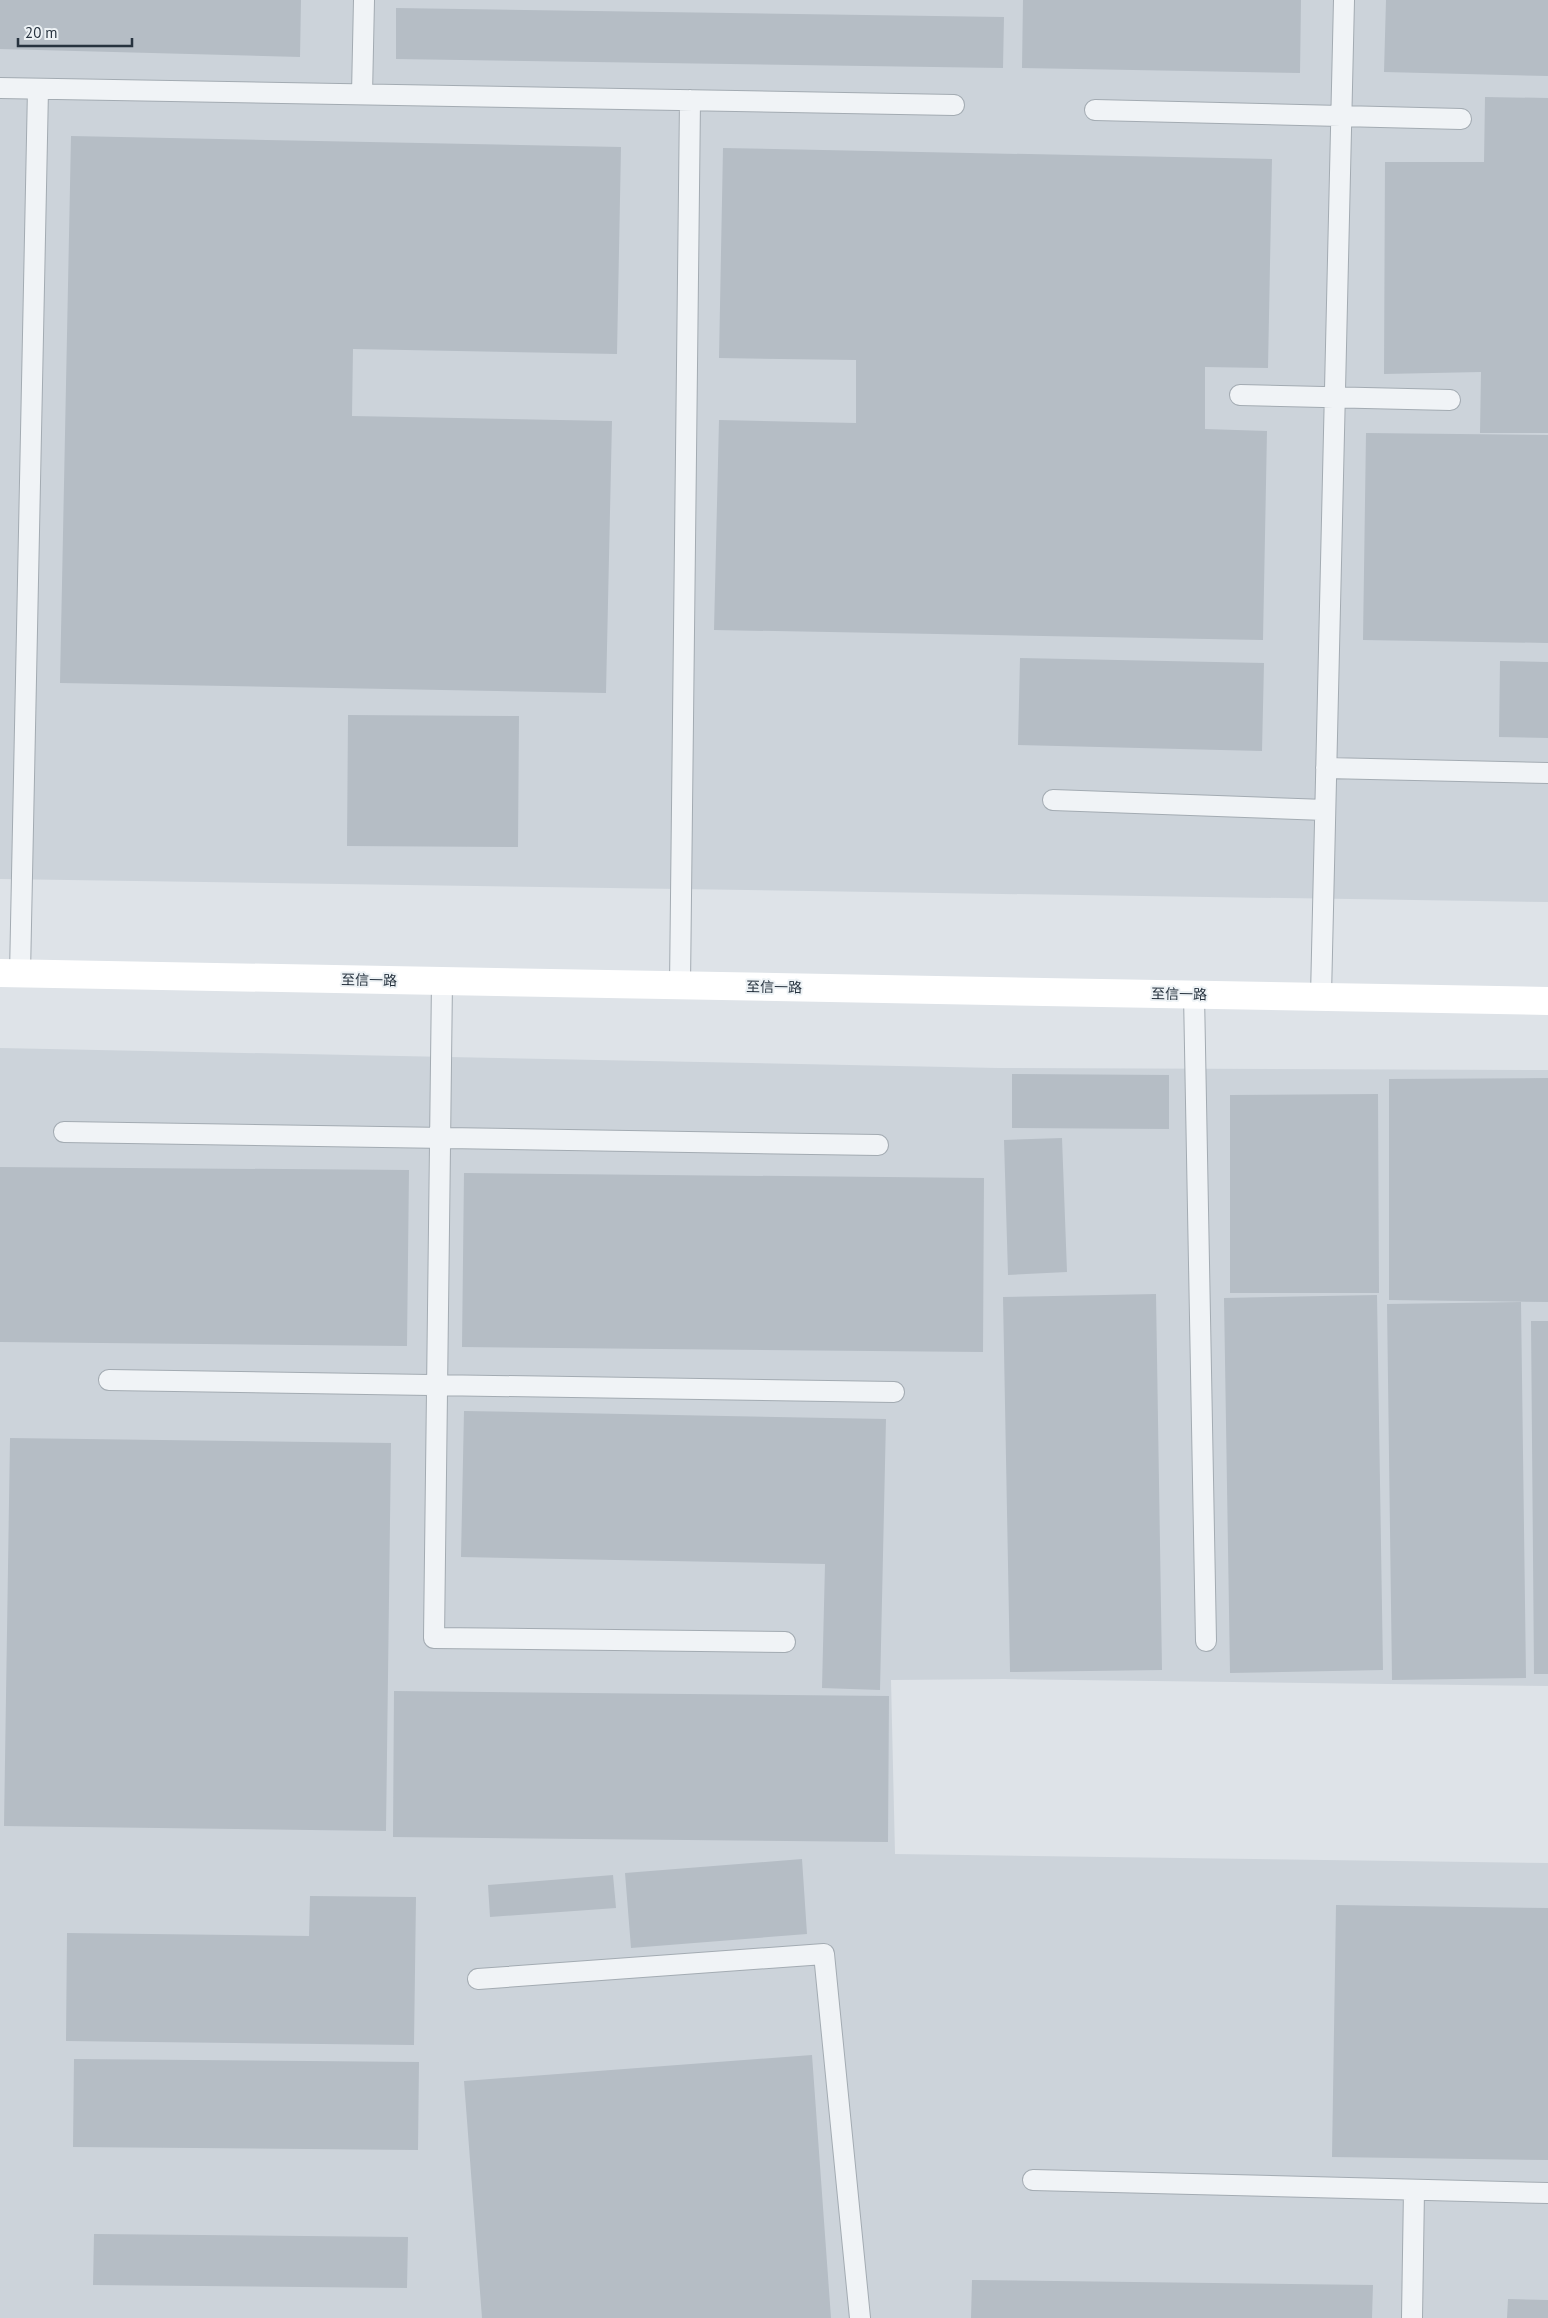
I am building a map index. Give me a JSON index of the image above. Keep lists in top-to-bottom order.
{
  "streets": {
    "street": ["至信一路"]
  },
  "scale_bar": "20 m"
}
